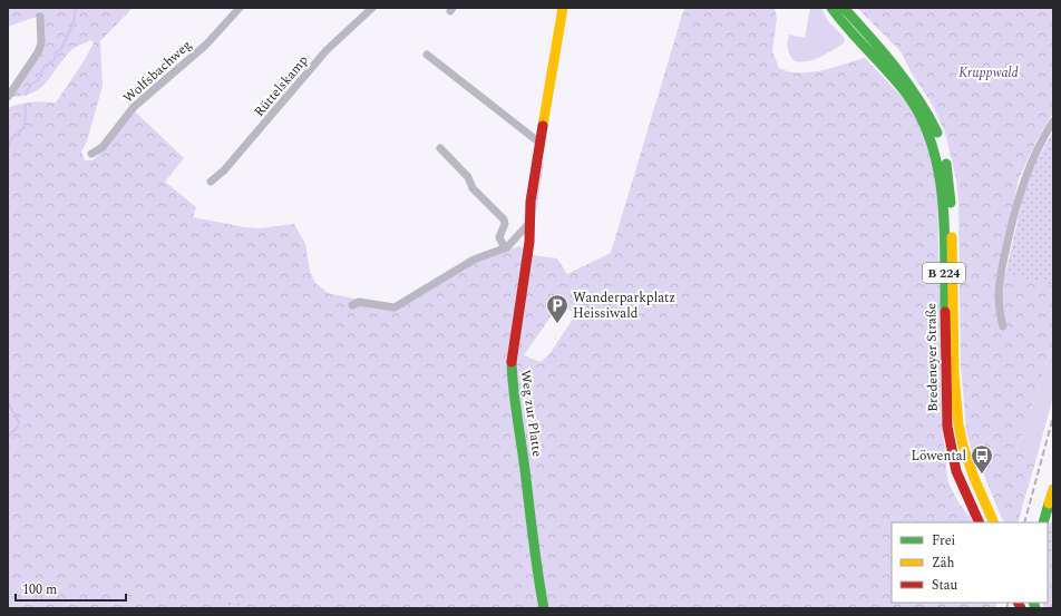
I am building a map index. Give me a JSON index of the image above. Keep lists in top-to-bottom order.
{
  "streets": {
    "main road": ["B 224", "Bredeneyer Straße", "Weg zur Platte"],
    "street": ["Wolfsbachweg", "Rüttelskamp"]
  },
  "parks": ["Kruppwald"],
  "places": {
    "parking": ["Wanderparkplatz Heissiwald"],
    "bus stop": ["Löwental"]
  },
  "legend": ["Frei", "Zäh", "Stau"],
  "scale_bar": "100 m"
}
